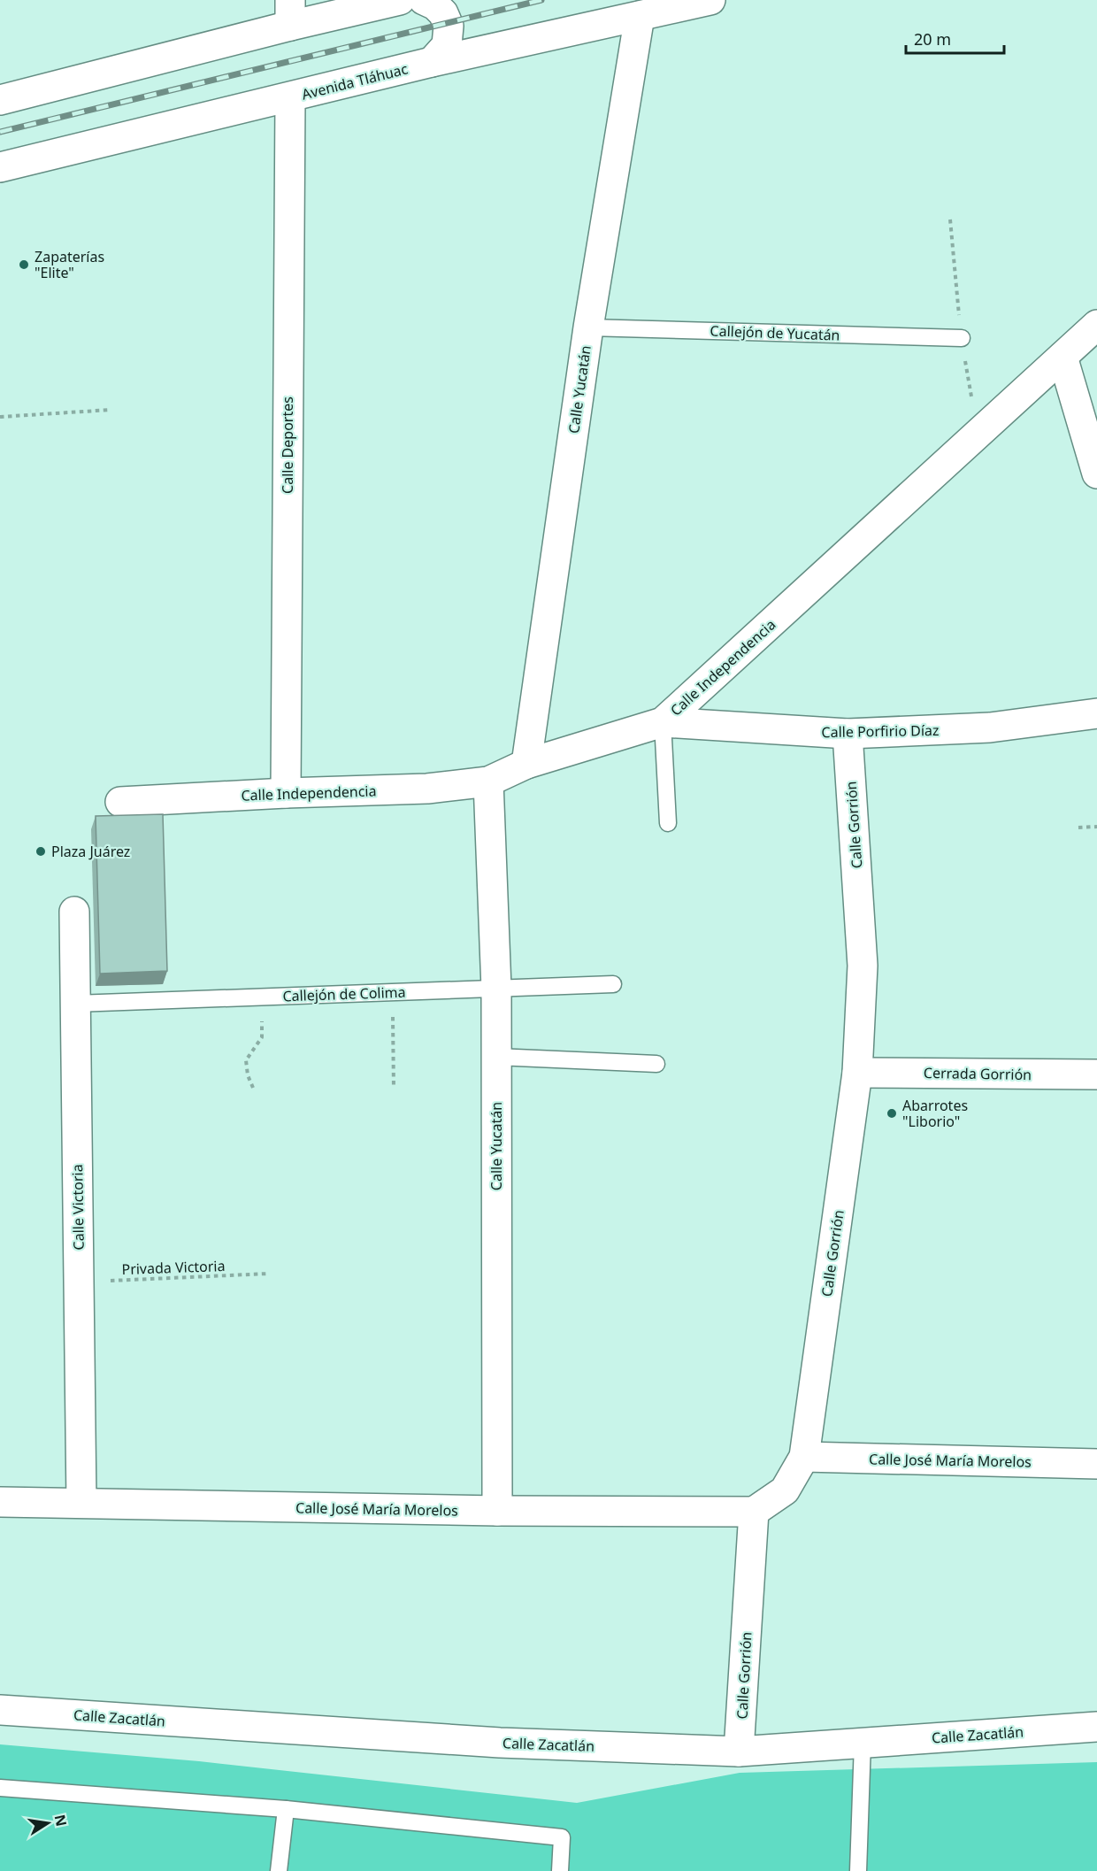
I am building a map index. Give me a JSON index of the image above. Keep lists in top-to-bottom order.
{
  "streets": {
    "street": [
      "Avenida Tláhuac",
      "Calle Yucatán",
      "Calle Deportes",
      "Calle Independencia",
      "Calle Porfirio Díaz",
      "Calle Gorrión",
      "Cerrada Gorrión",
      "Calle Victoria",
      "Calle José María Morelos",
      "Calle Zacatlán"
    ],
    "lane": ["Callejón de Yucatán", "Callejón de Colima"],
    "path": ["Privada Victoria"]
  },
  "crossings": [
    ["Avenida Tláhuac", "Calle Yucatán"],
    ["Avenida Tláhuac", "Calle Deportes"],
    ["Callejón de Yucatán", "Calle Yucatán"],
    ["Calle Yucatán", "Calle Independencia"],
    ["Calle Yucatán", "Callejón de Colima"],
    ["Calle Yucatán", "Calle José María Morelos"],
    ["Calle Deportes", "Calle Independencia"],
    ["Calle Independencia", "Calle Porfirio Díaz"],
    ["Calle Porfirio Díaz", "Calle Gorrión"],
    ["Calle Gorrión", "Cerrada Gorrión"],
    ["Calle Gorrión", "Calle José María Morelos"],
    ["Calle Gorrión", "Calle Zacatlán"],
    ["Callejón de Colima", "Calle Victoria"],
    ["Calle Victoria", "Privada Victoria"],
    ["Calle Victoria", "Calle José María Morelos"]
  ],
  "places": ["Zapaterías \"Elite\"", "Plaza Juárez", "Abarrotes \"Liborio\""],
  "scale_bar": "20 m",
  "north": "right"
}
